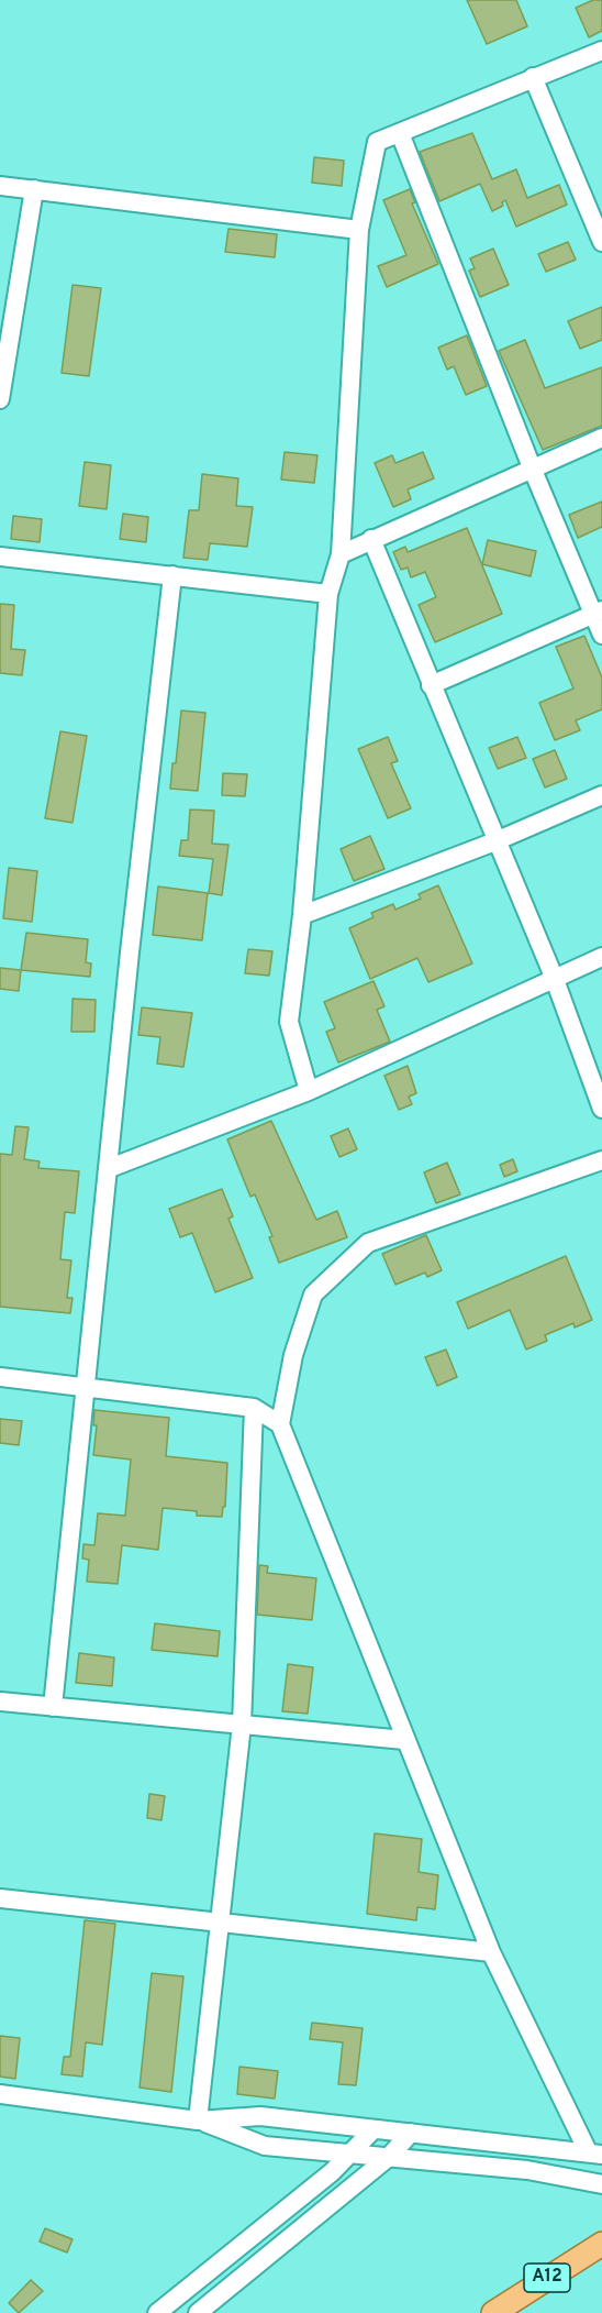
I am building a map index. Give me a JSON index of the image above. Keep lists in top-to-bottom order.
{
  "streets": {
    "main road": ["A12"]
  }
}
